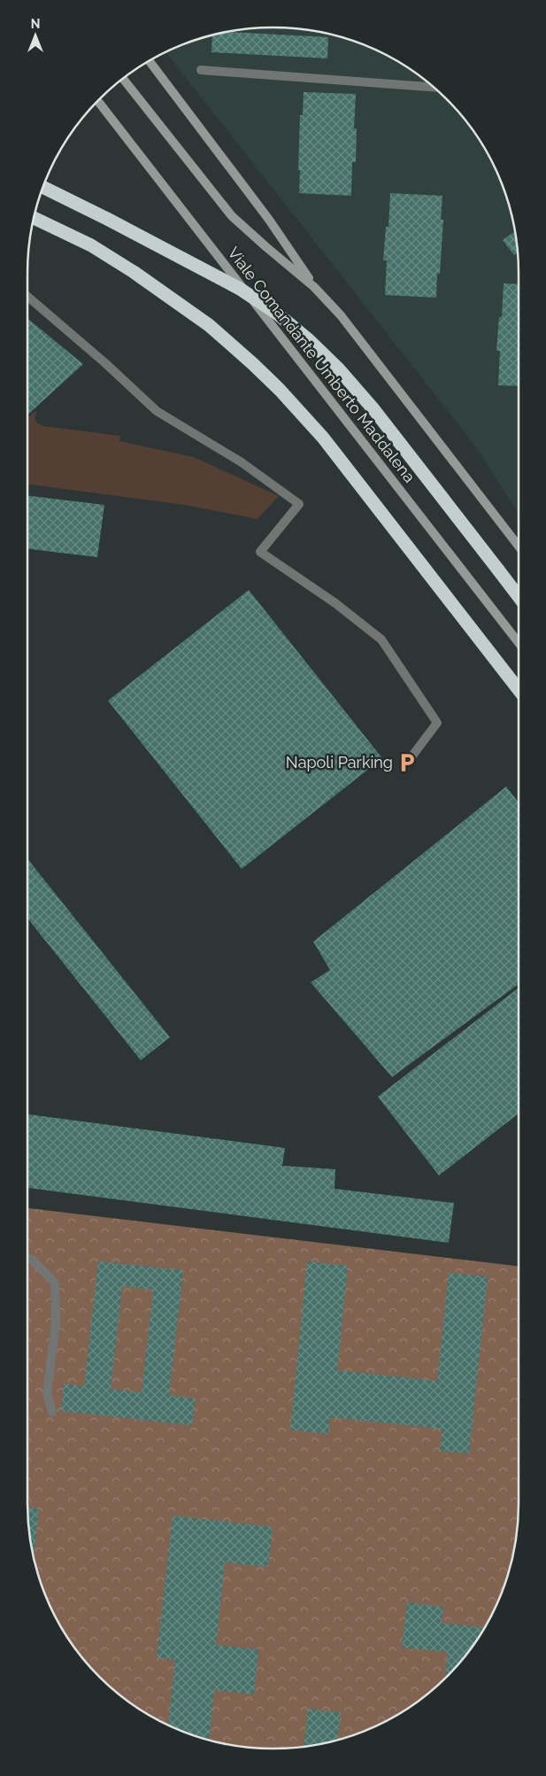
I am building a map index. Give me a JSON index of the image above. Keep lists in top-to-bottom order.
{
  "streets": {
    "main road": ["Viale Comandante Umberto Maddalena"]
  },
  "places": {
    "parking": ["Napoli Parking"]
  },
  "north": "top"
}
